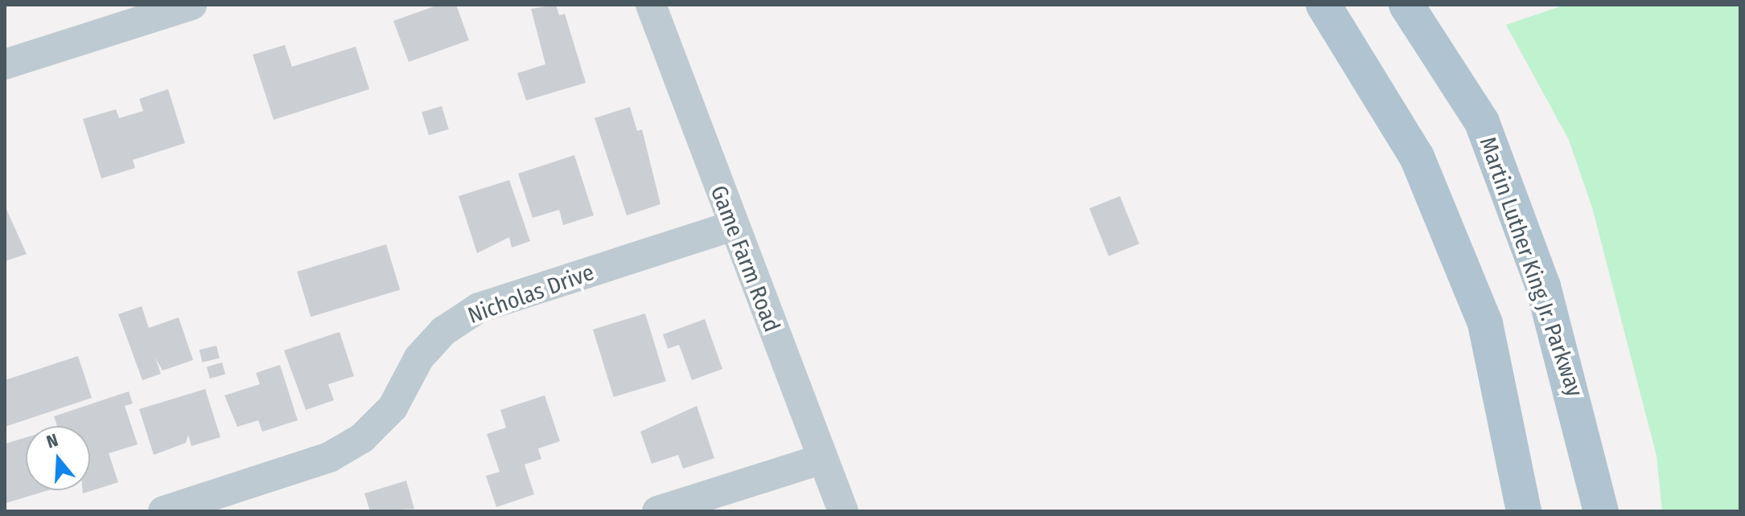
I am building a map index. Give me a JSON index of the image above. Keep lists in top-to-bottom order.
{
  "streets": {
    "main road": ["Martin Luther King Jr. Parkway"],
    "street": ["Game Farm Road", "Nicholas Drive"]
  },
  "crossings": [
    ["Game Farm Road", "Nicholas Drive"]
  ],
  "north": "top"
}
